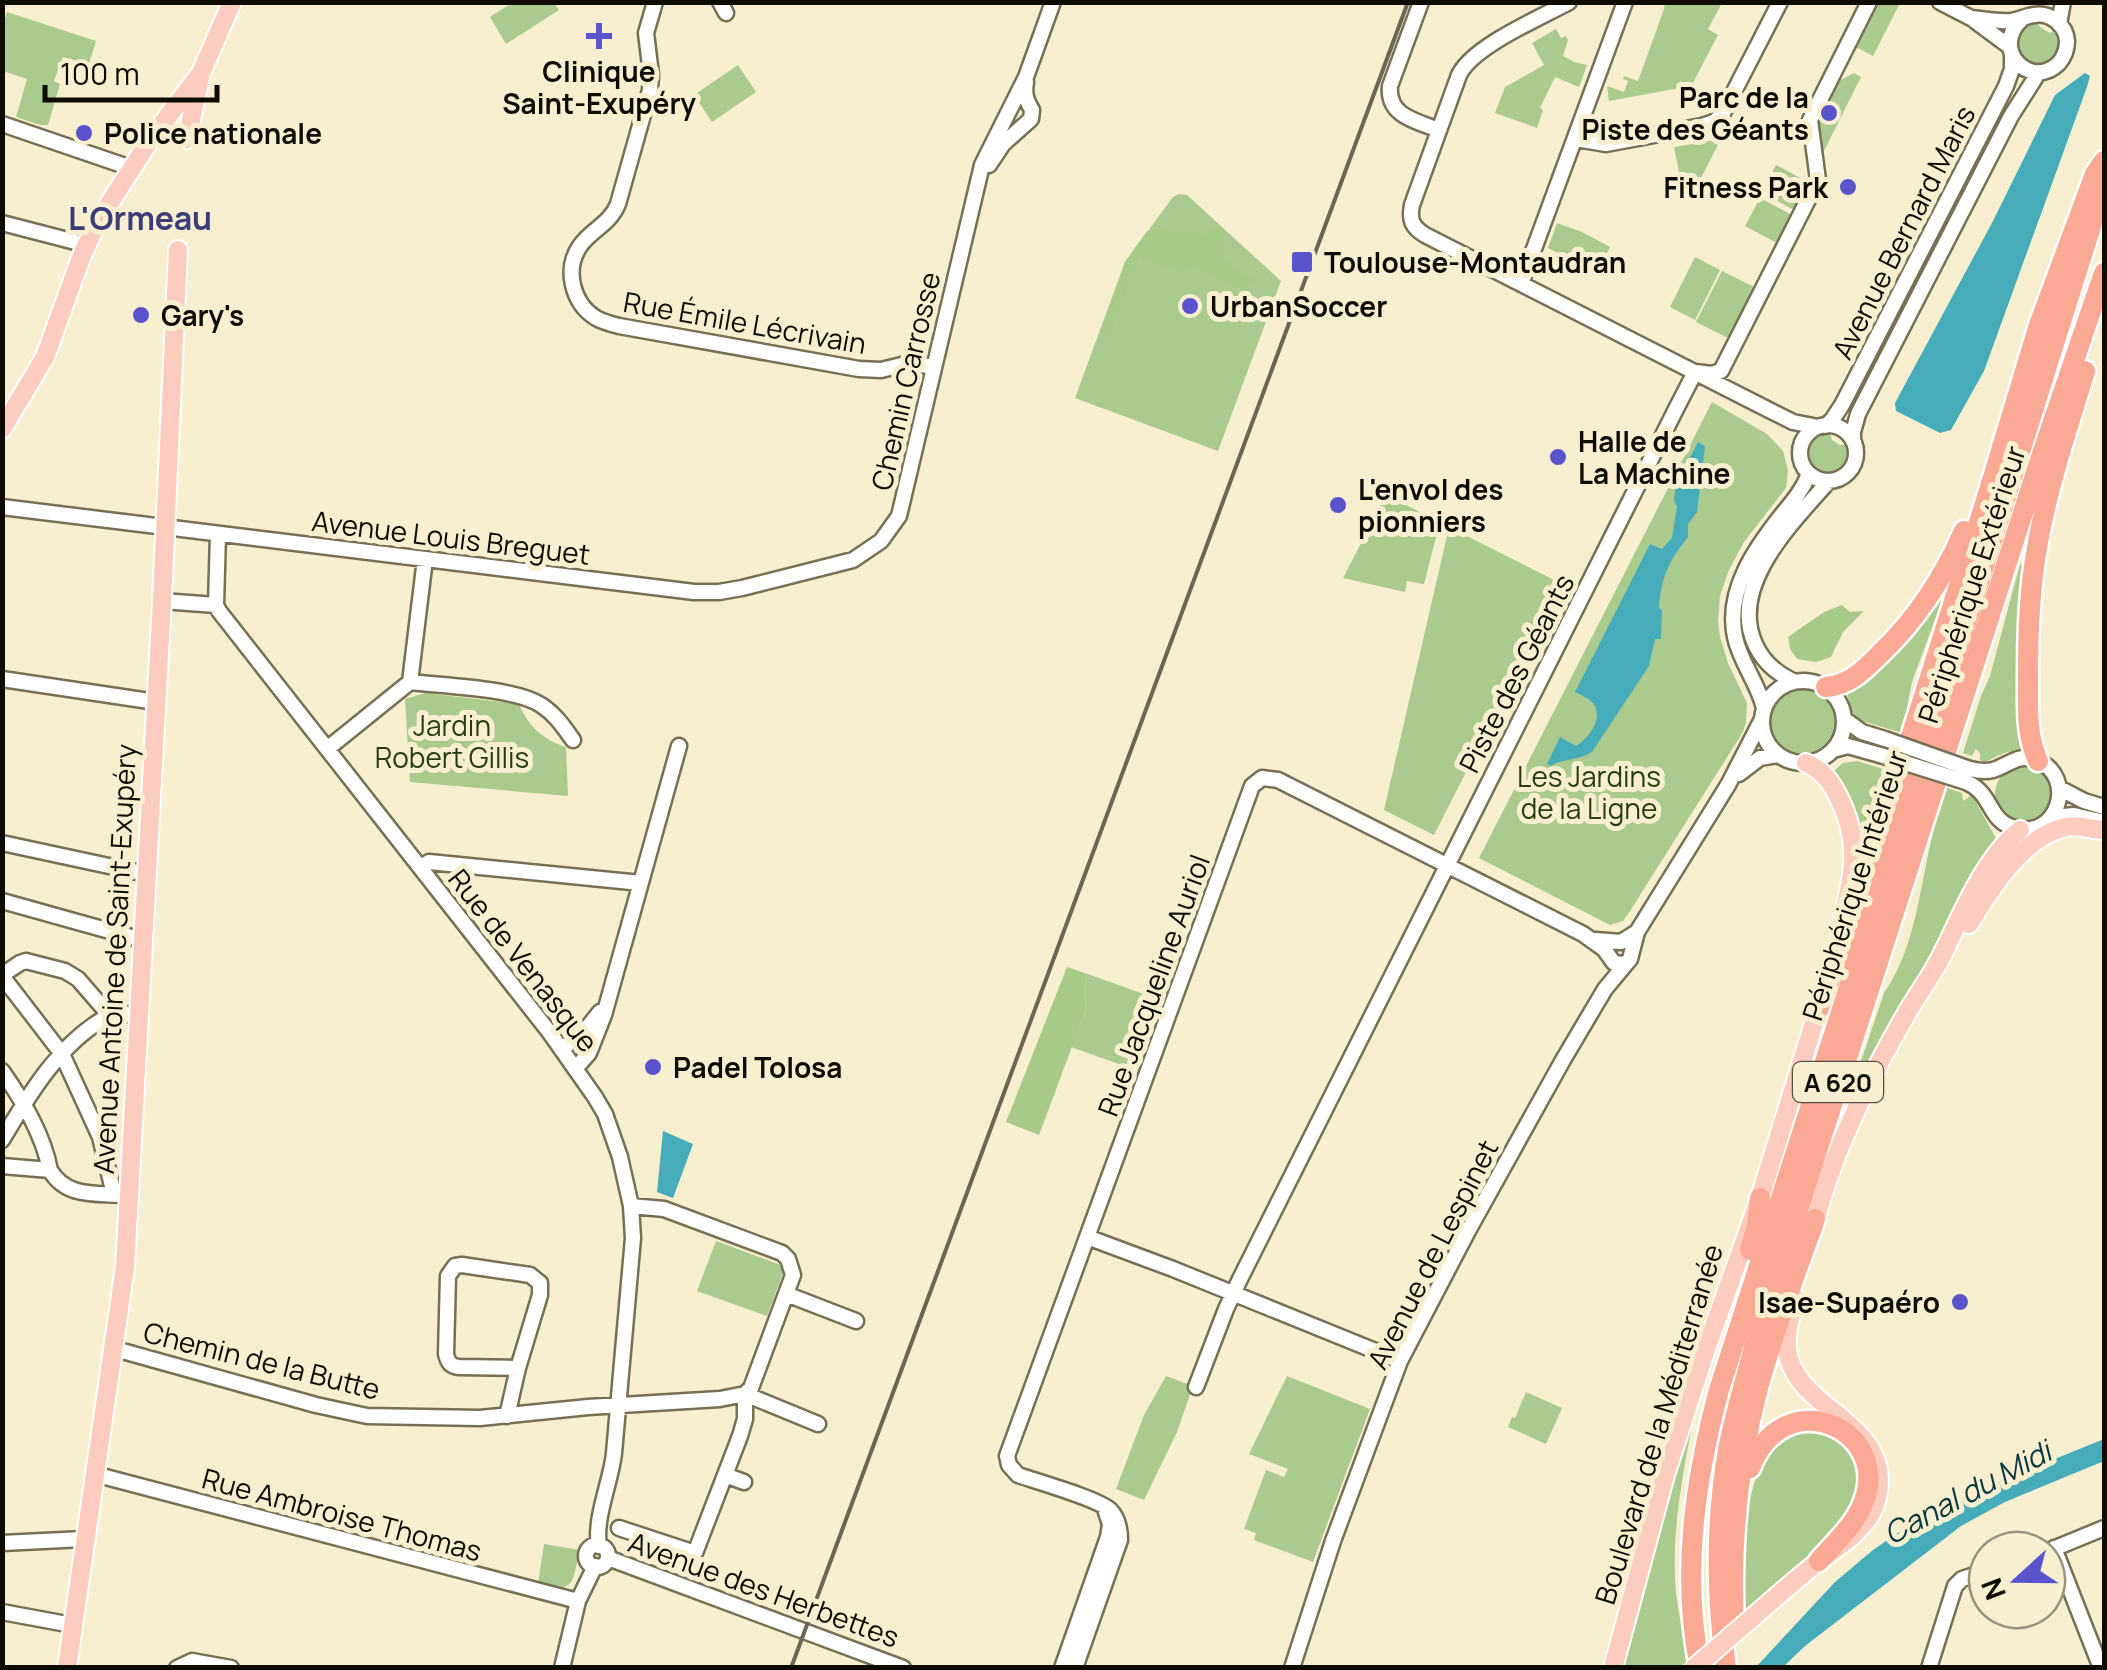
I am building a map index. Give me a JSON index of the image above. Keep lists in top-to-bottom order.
{
  "streets": {
    "highway": ["Périphérique Extérieur", "Périphérique Intérieur", "A 620"],
    "main road": ["Avenue Antoine de Saint-Exupéry", "Boulevard de la Méditerranée"],
    "street": [
      "Avenue Bernard Maris",
      "Rue Émile Lécrivain",
      "Chemin Carrosse",
      "Avenue Louis Breguet",
      "Piste des Géants",
      "Rue de Venasque",
      "Rue Jacqueline Auriol",
      "Avenue de Lespinet",
      "Chemin de la Butte",
      "Rue Ambroise Thomas",
      "Avenue des Herbettes"
    ]
  },
  "crossings": [
    ["Rue Émile Lécrivain", "Chemin Carrosse"],
    ["Chemin Carrosse", "Avenue Louis Breguet"],
    ["Avenue Louis Breguet", "Avenue Antoine de Saint-Exupéry"],
    ["Piste des Géants", "Rue Jacqueline Auriol"],
    ["Avenue Antoine de Saint-Exupéry", "Chemin de la Butte"],
    ["Avenue Antoine de Saint-Exupéry", "Rue Ambroise Thomas"],
    ["Rue de Venasque", "Chemin de la Butte"],
    ["Rue Jacqueline Auriol", "Avenue de Lespinet"],
    ["Avenue de Lespinet", "Boulevard de la Méditerranée"]
  ],
  "districts": ["L'Ormeau"],
  "water": ["Canal du Midi"],
  "parks": ["Jardin Robert Gillis", "Les Jardins de la Ligne"],
  "places": {
    "health": ["Clinique Saint-Exupéry"],
    "other": [
      "Parc de la Piste des Géants",
      "Police nationale",
      "Fitness Park",
      "UrbanSoccer",
      "Gary's",
      "Halle de La Machine",
      "L'envol des pionniers",
      "Padel Tolosa",
      "Isae-Supaéro"
    ],
    "transit": ["Toulouse-Montaudran"]
  },
  "scale_bar": "100 m",
  "north": "left"
}
